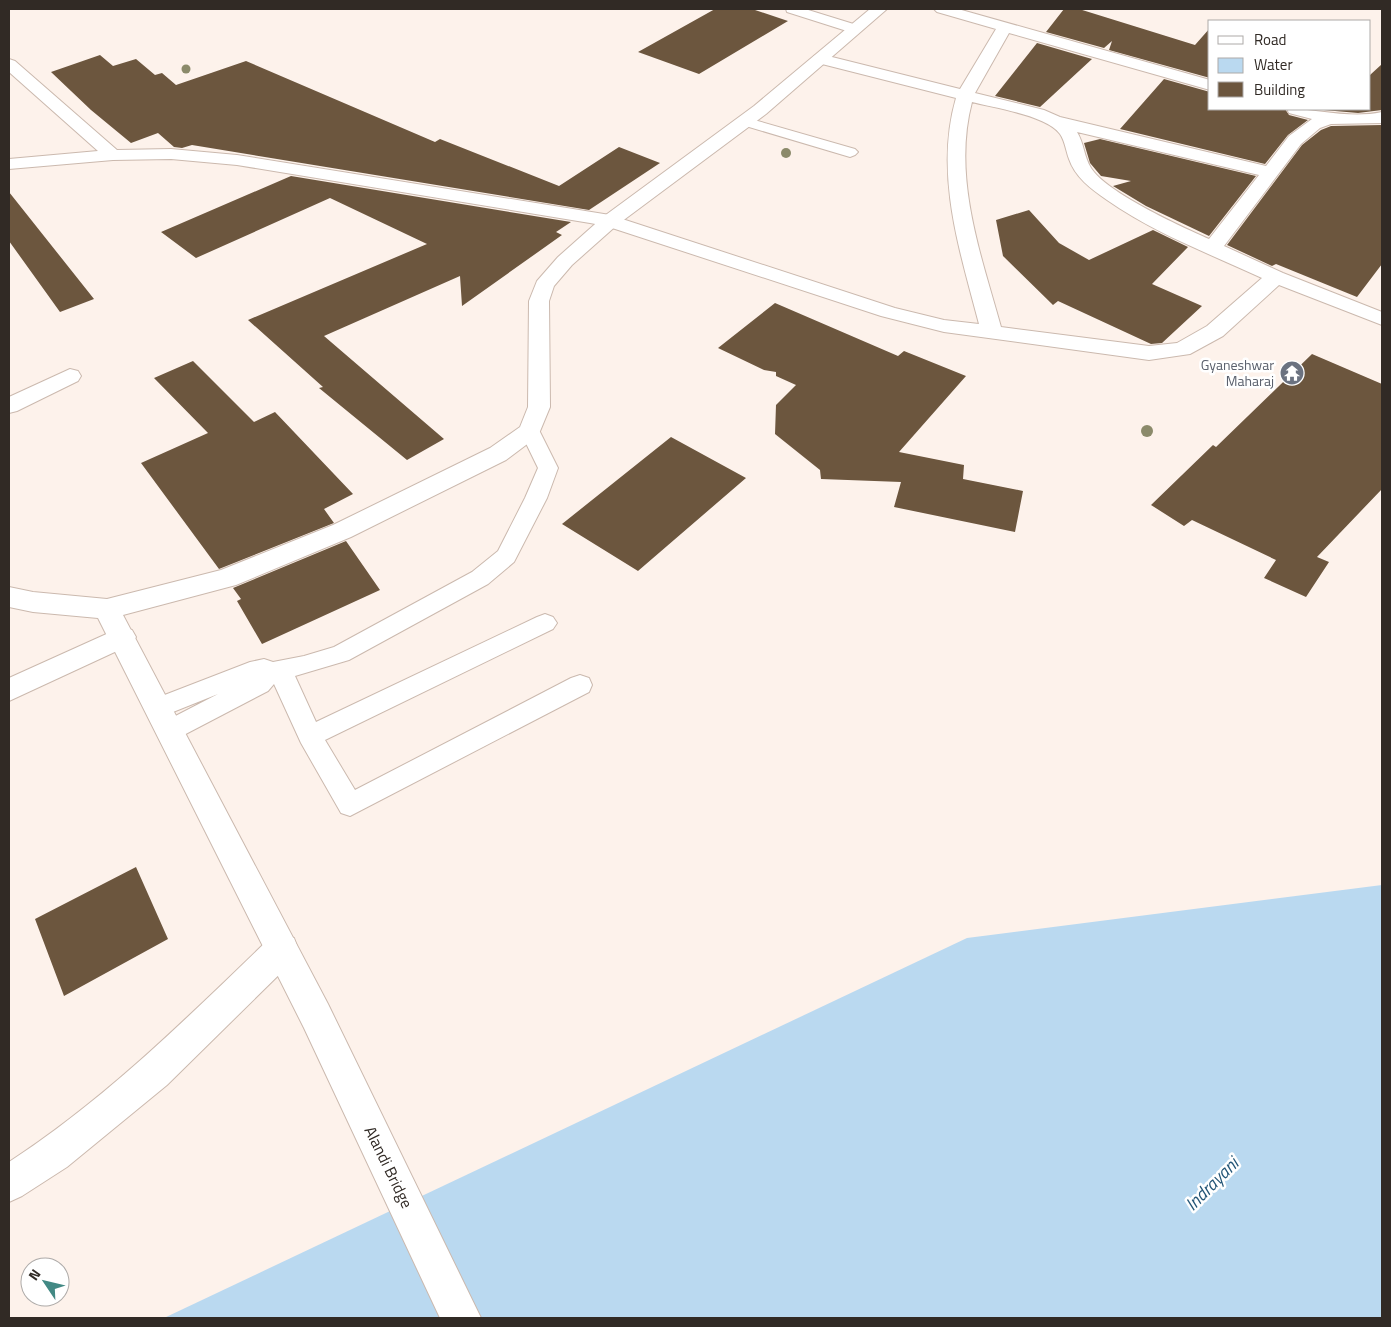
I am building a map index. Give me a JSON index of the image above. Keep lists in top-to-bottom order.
{
  "streets": {
    "street": ["Alandi Bridge"]
  },
  "water": ["Indrayani"],
  "places": {
    "temple": ["Gyaneshwar Maharaj"]
  },
  "legend": ["Road", "Water", "Building"],
  "north": "top left"
}
